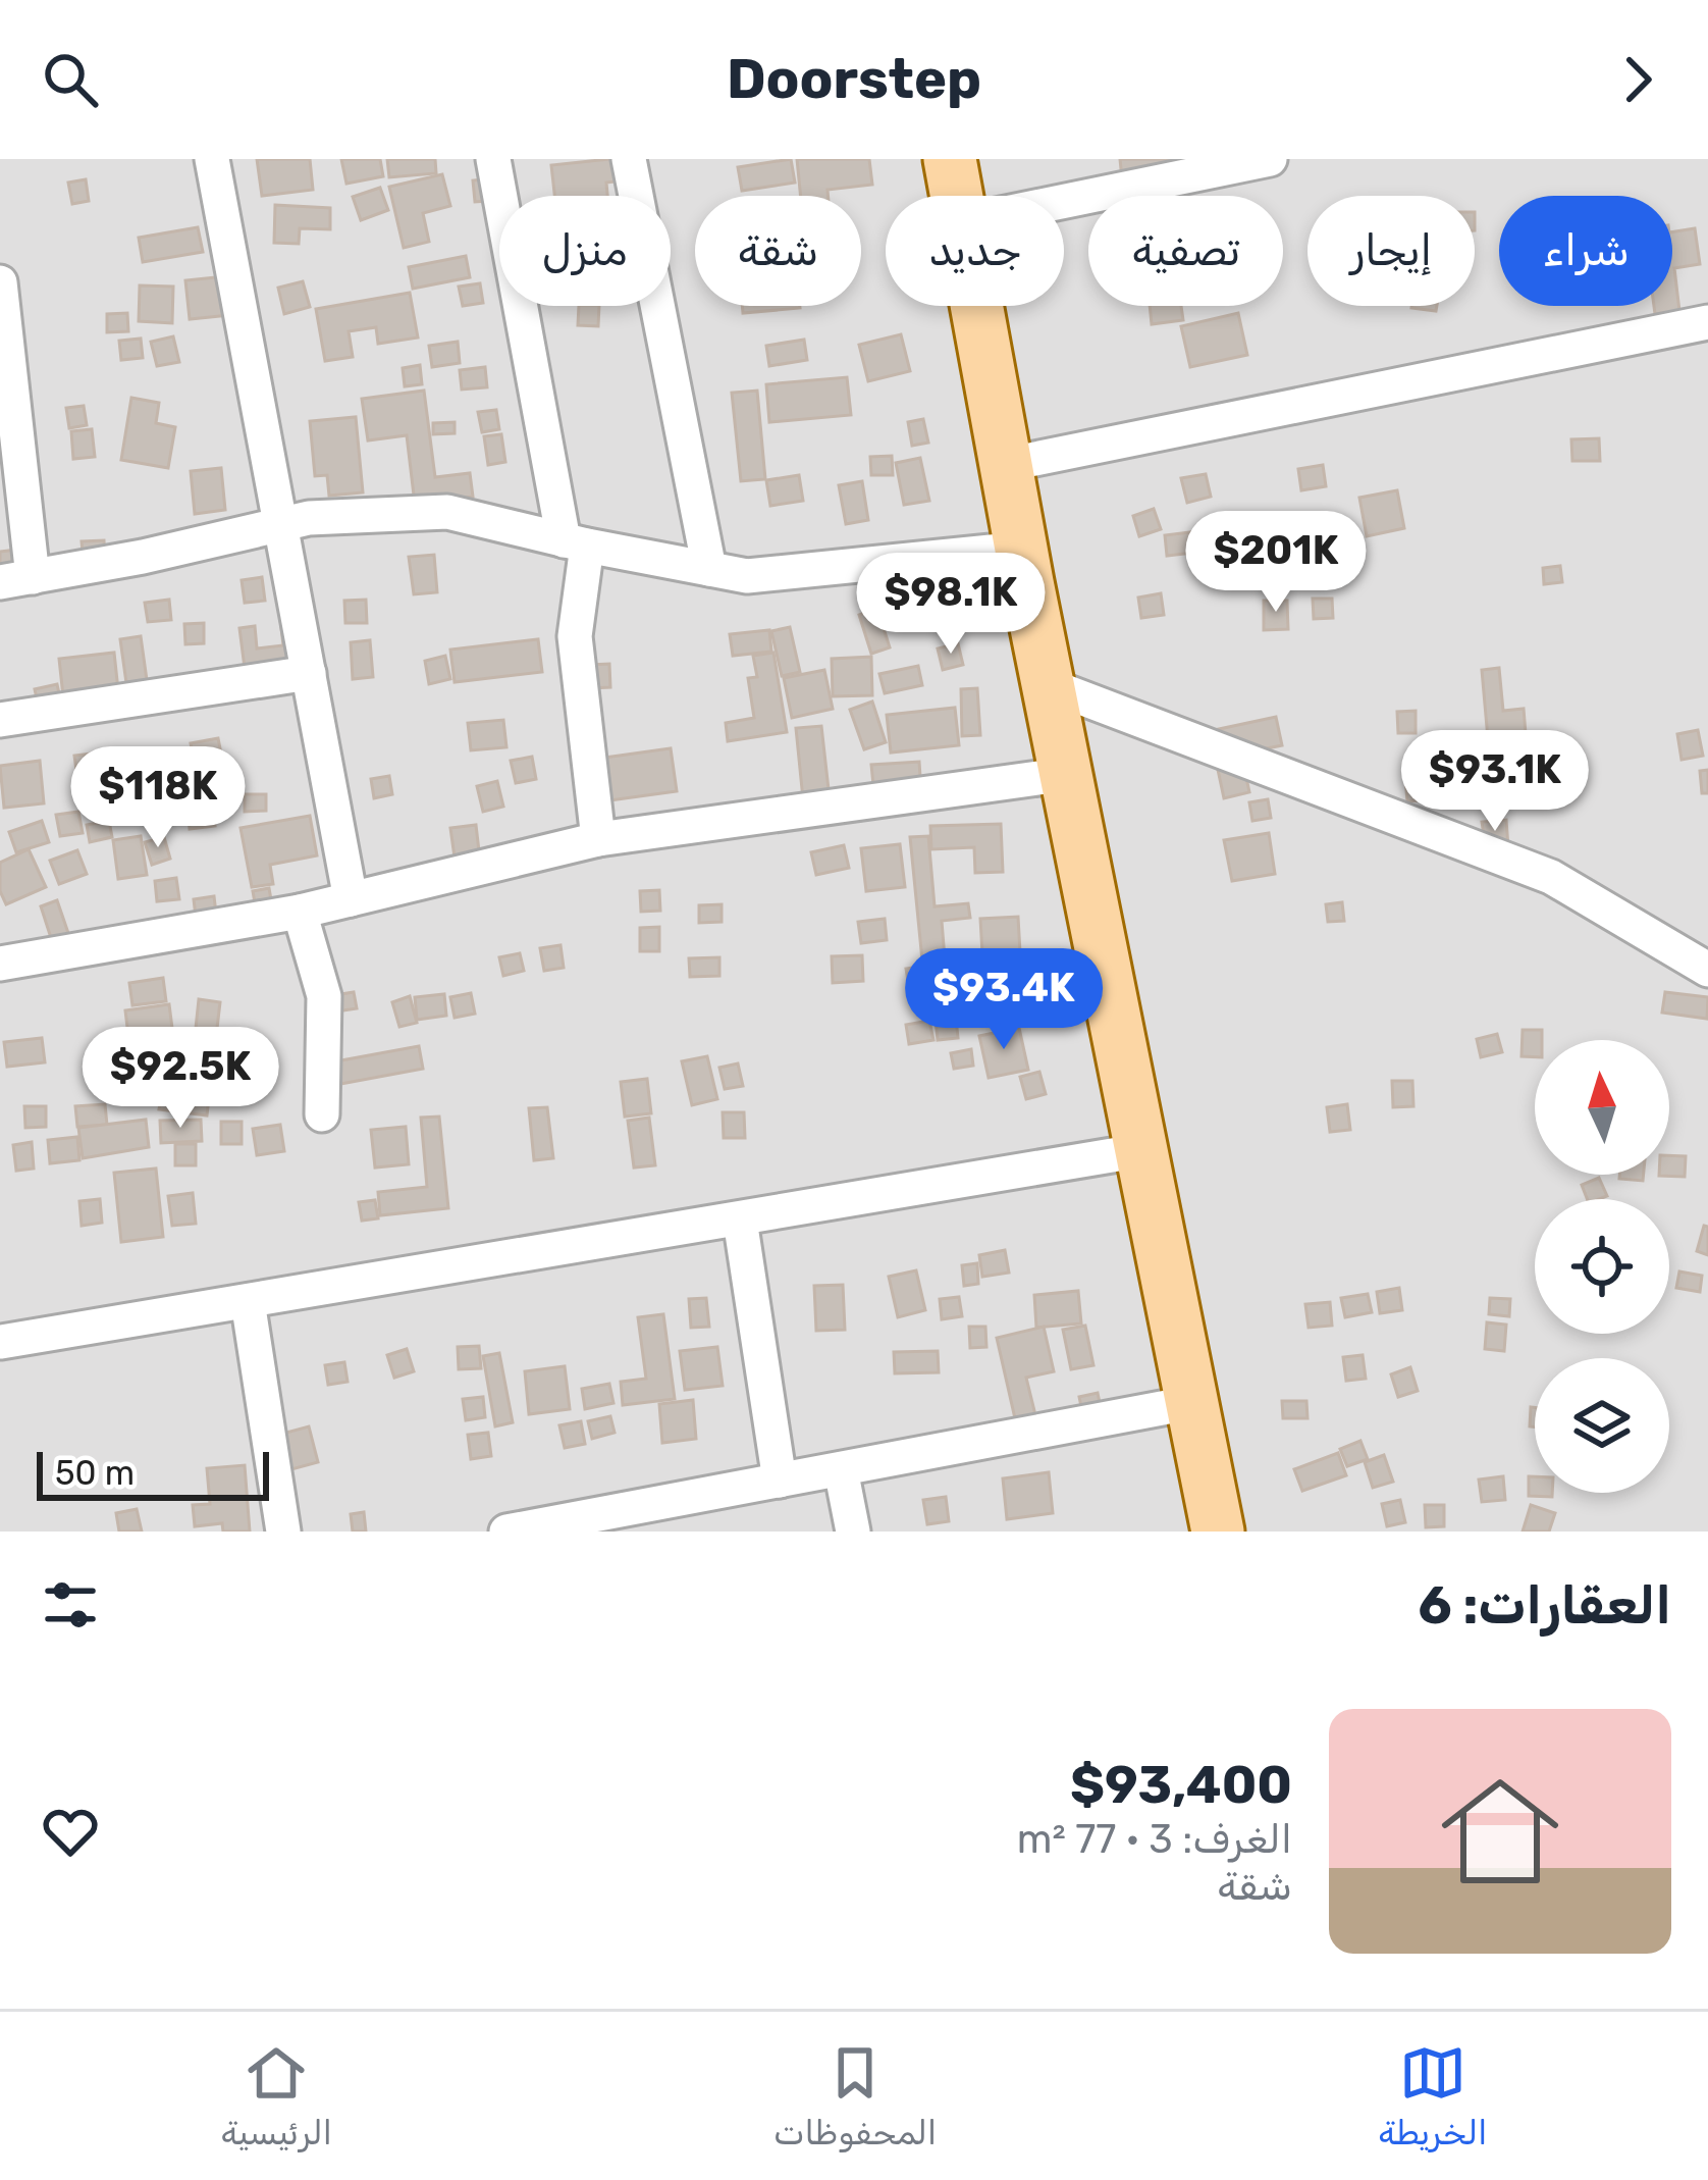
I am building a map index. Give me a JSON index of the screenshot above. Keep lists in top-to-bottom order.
{
  "scale_bar": "50 m",
  "north": "top",
  "page": {
    "header": "Doorstep",
    "chip": [
      "شراء",
      "إيجار",
      "تصفية",
      "جديد",
      "شقة",
      "منزل"
    ],
    "price": [
      "$201K",
      "$98.1K",
      "$93.1K",
      "$118K",
      "$93.4K",
      "$92.5K"
    ],
    "scale": "50 m",
    "heading": "العقارات: 6",
    "list": [
      {
        "name": "$93,400",
        "note": "الغرف: 3 · 77 m² · شقة"
      }
    ],
    "tabs": ["الخريطة", "المحفوظات", "الرئيسية"]
  }
}
